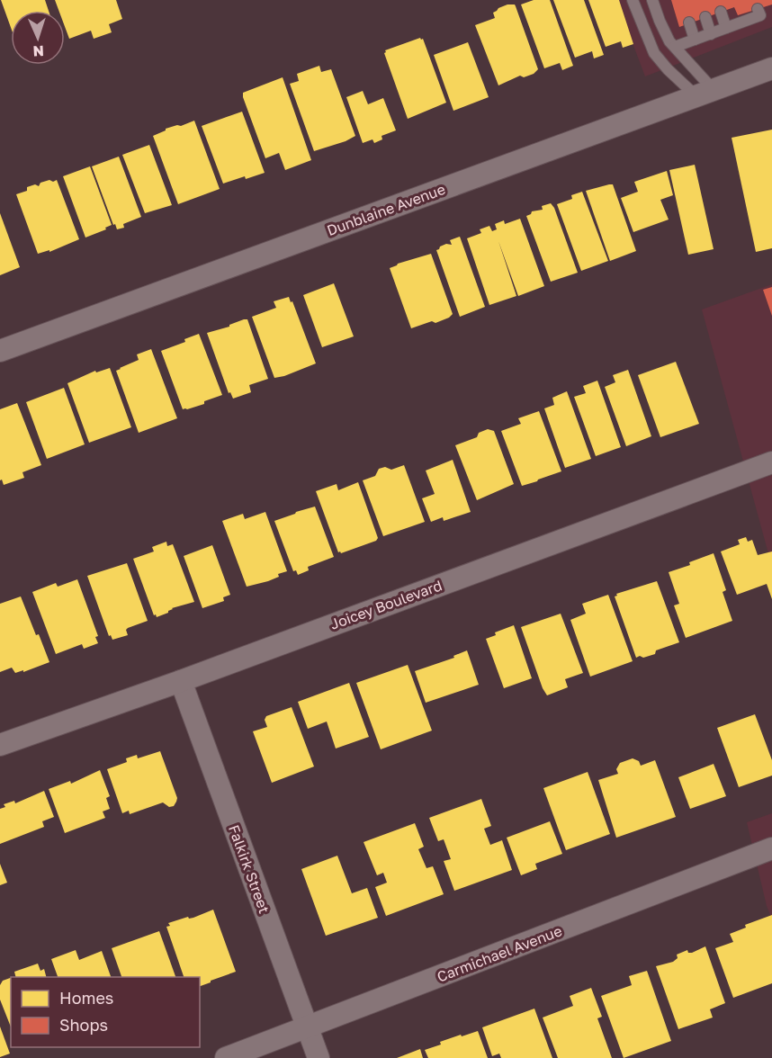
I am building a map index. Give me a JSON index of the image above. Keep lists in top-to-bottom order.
{
  "streets": {
    "street": [
      "Dunblaine Avenue",
      "Joicey Boulevard",
      "Falkirk Street",
      "Carmichael Avenue"
    ]
  },
  "crossings": [
    ["Joicey Boulevard", "Falkirk Street"],
    ["Falkirk Street", "Carmichael Avenue"]
  ],
  "legend": ["Homes", "Shops"],
  "north": "bottom"
}
